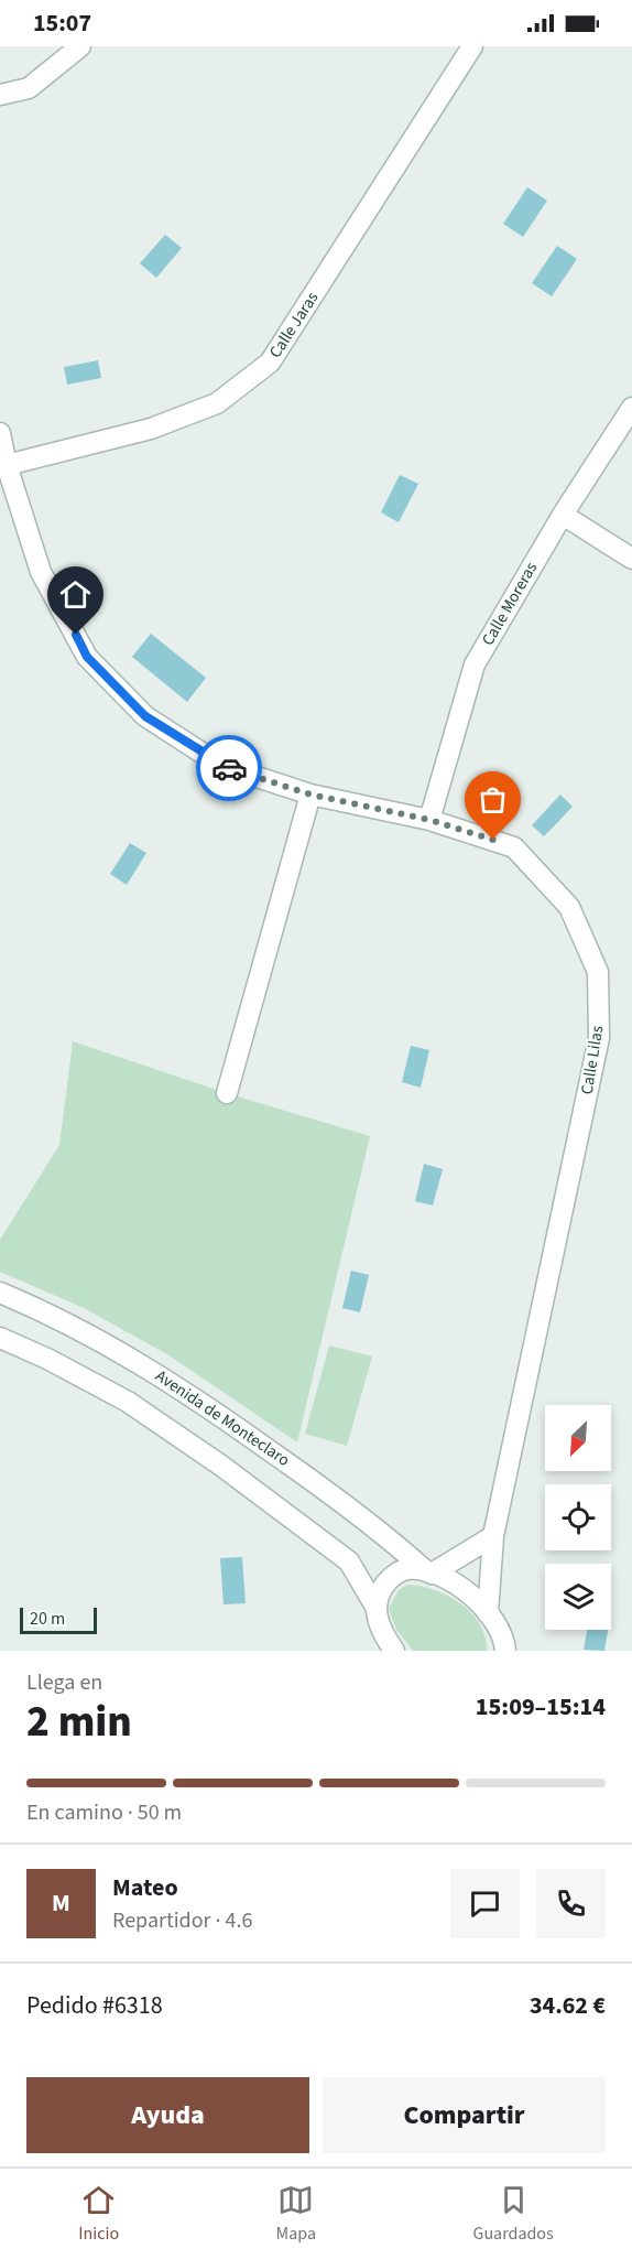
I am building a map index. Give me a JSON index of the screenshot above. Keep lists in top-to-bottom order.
{
  "streets": {
    "street": [
      "Calle Jaras",
      "Calle Moreras",
      "Calle Lilas",
      "Avenida de Monteclaro"
    ]
  },
  "crossings": [
    ["Calle Jaras", "Calle Lilas"],
    ["Calle Moreras", "Calle Lilas"],
    ["Calle Lilas", "Avenida de Monteclaro"]
  ],
  "scale_bar": "20 m",
  "north": "bottom left",
  "page": {
    "status": "15:07",
    "scale": "20 m",
    "heading": ["2 min", "Llega en", "15:09–15:14"],
    "panel": [
      "Mateo",
      "Repartidor · 4.6",
      "Pedido #6318",
      "34.62 €"
    ],
    "bar": "En camino · 50 m",
    "round": "M",
    "buttons": ["Ayuda", "Compartir"],
    "tabs": ["Inicio", "Mapa", "Guardados"]
  }
}
